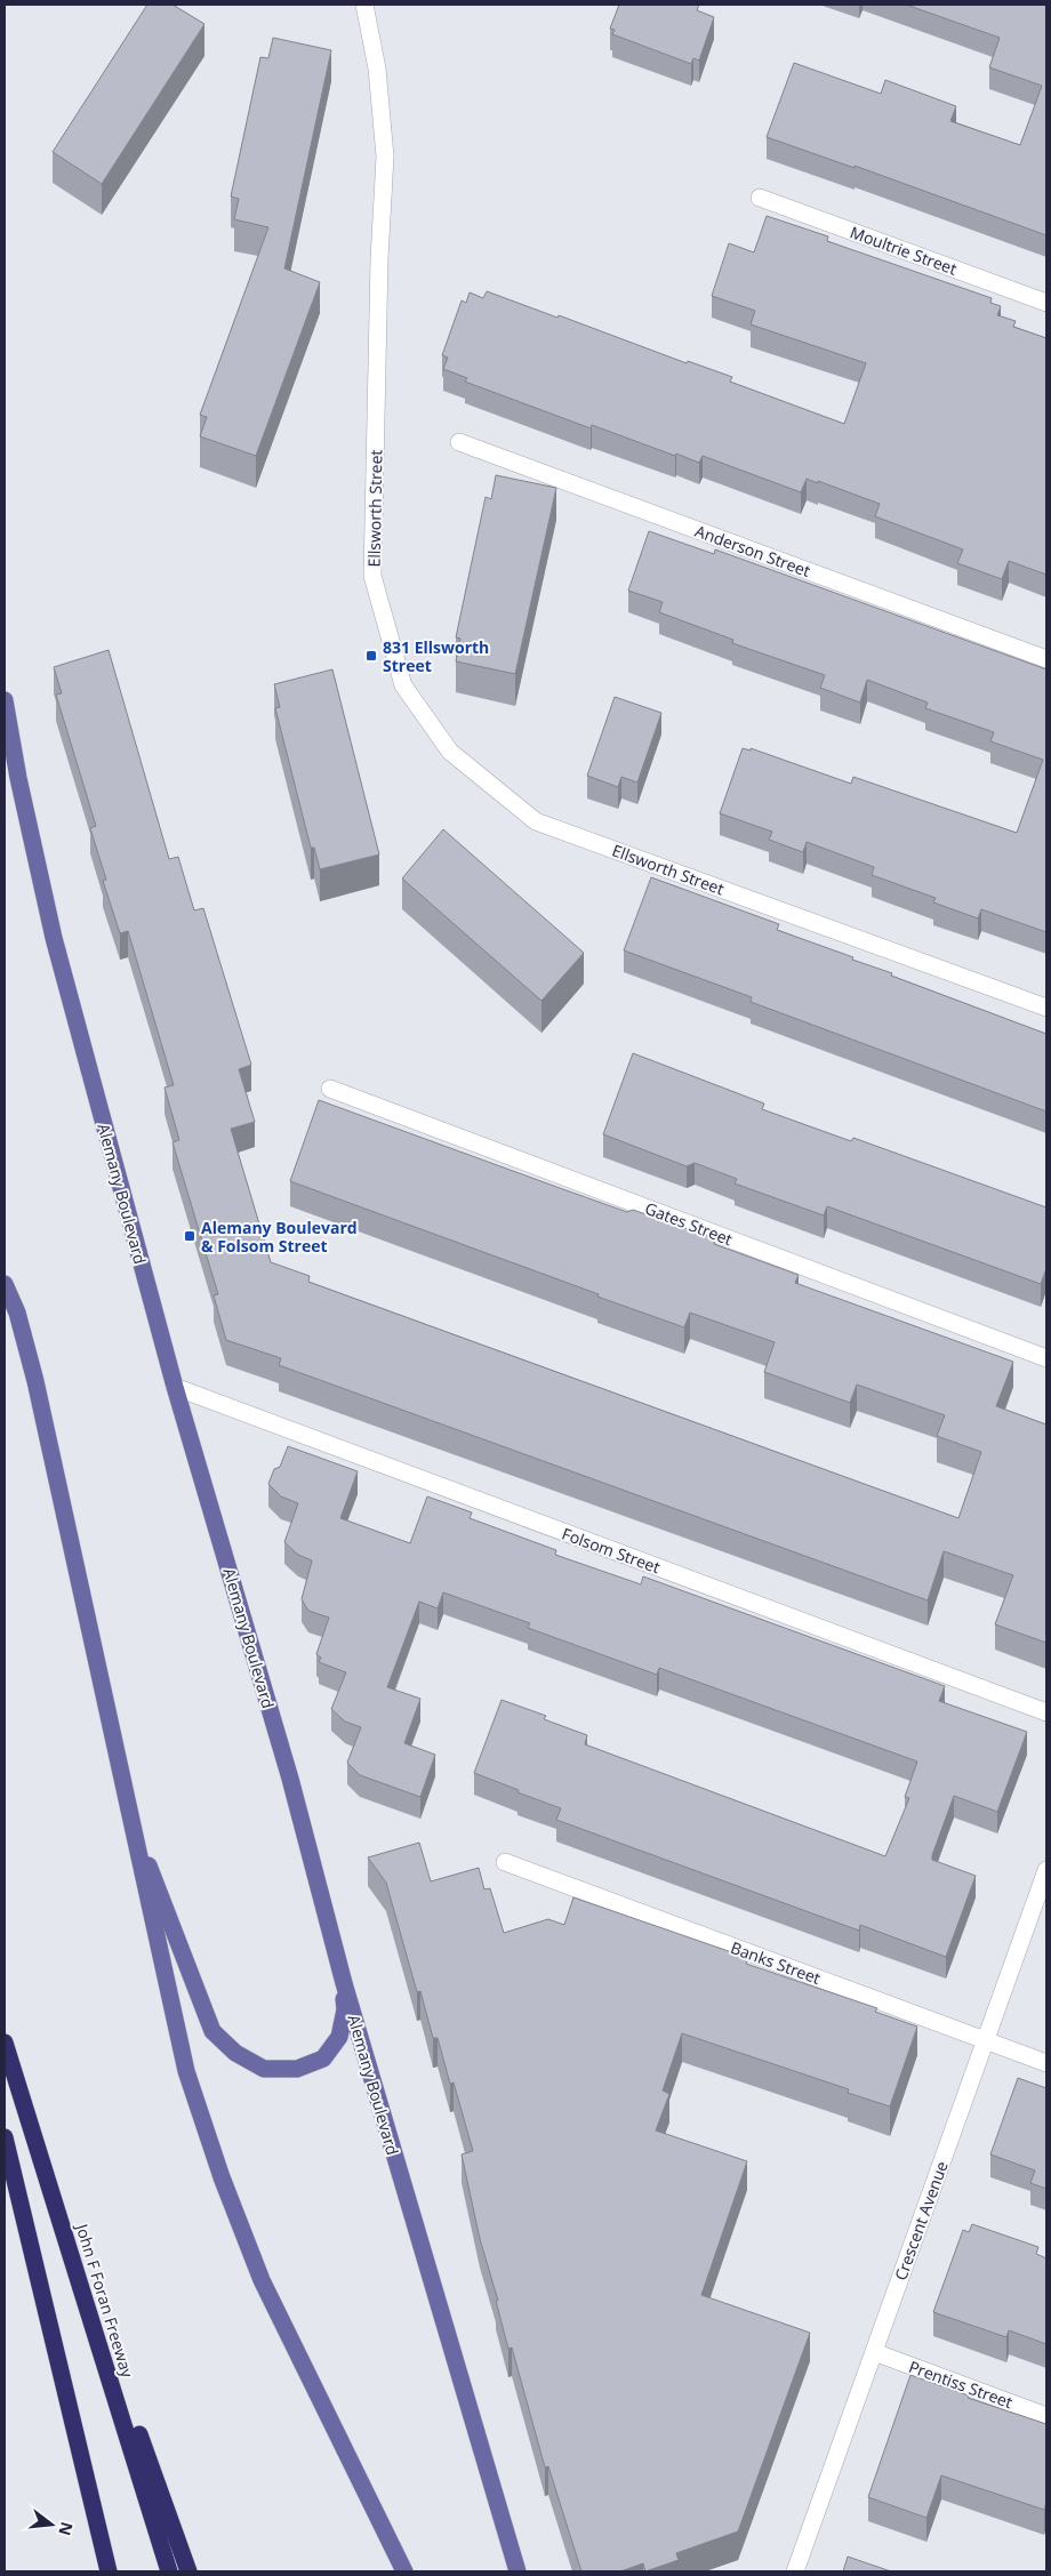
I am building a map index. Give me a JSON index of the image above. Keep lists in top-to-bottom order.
{
  "streets": {
    "highway": ["John F Foran Freeway"],
    "main road": ["Alemany Boulevard"],
    "street": [
      "Moultrie Street",
      "Ellsworth Street",
      "Anderson Street",
      "Gates Street",
      "Folsom Street",
      "Banks Street",
      "Crescent Avenue",
      "Prentiss Street"
    ]
  },
  "crossings": [
    ["Alemany Boulevard", "Folsom Street"],
    ["Banks Street", "Crescent Avenue"],
    ["Crescent Avenue", "Prentiss Street"]
  ],
  "places": {
    "transit": ["831 Ellsworth Street", "Alemany Boulevard & Folsom Street"]
  },
  "north": "right"
}
